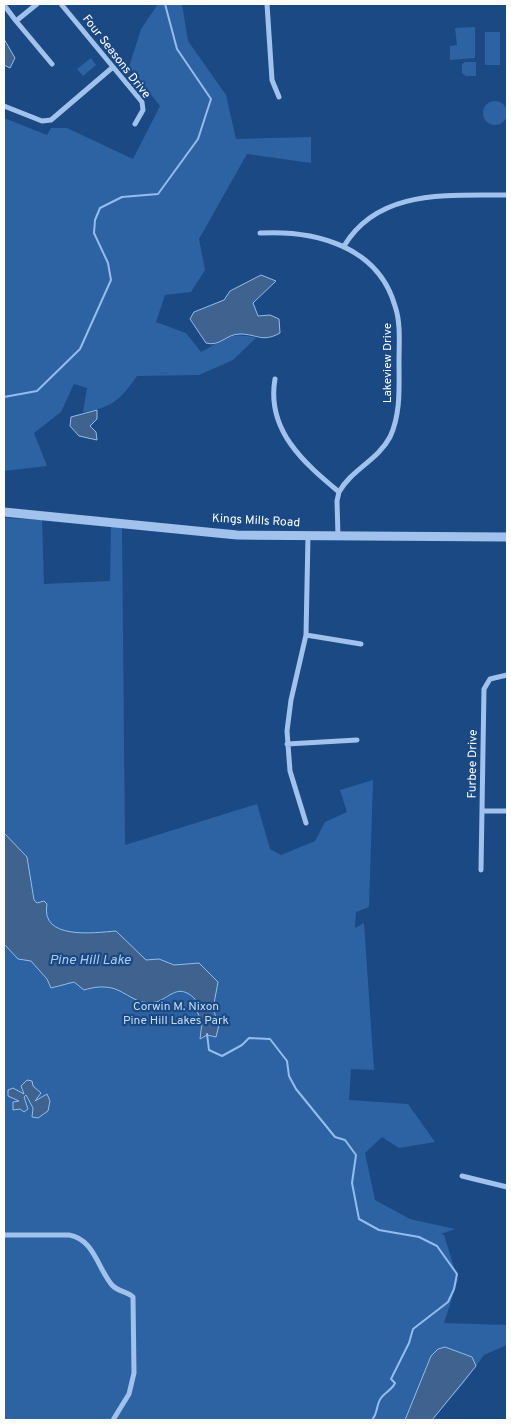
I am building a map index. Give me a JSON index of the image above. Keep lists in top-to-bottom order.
{
  "streets": {
    "street": [
      "Four Seasons Drive",
      "Lakeview Drive",
      "Kings Mills Road",
      "Furbee Drive"
    ]
  },
  "water": ["Pine Hill Lake"],
  "parks": ["Corwin M. Nixon Pine Hill Lakes Park"]
}
